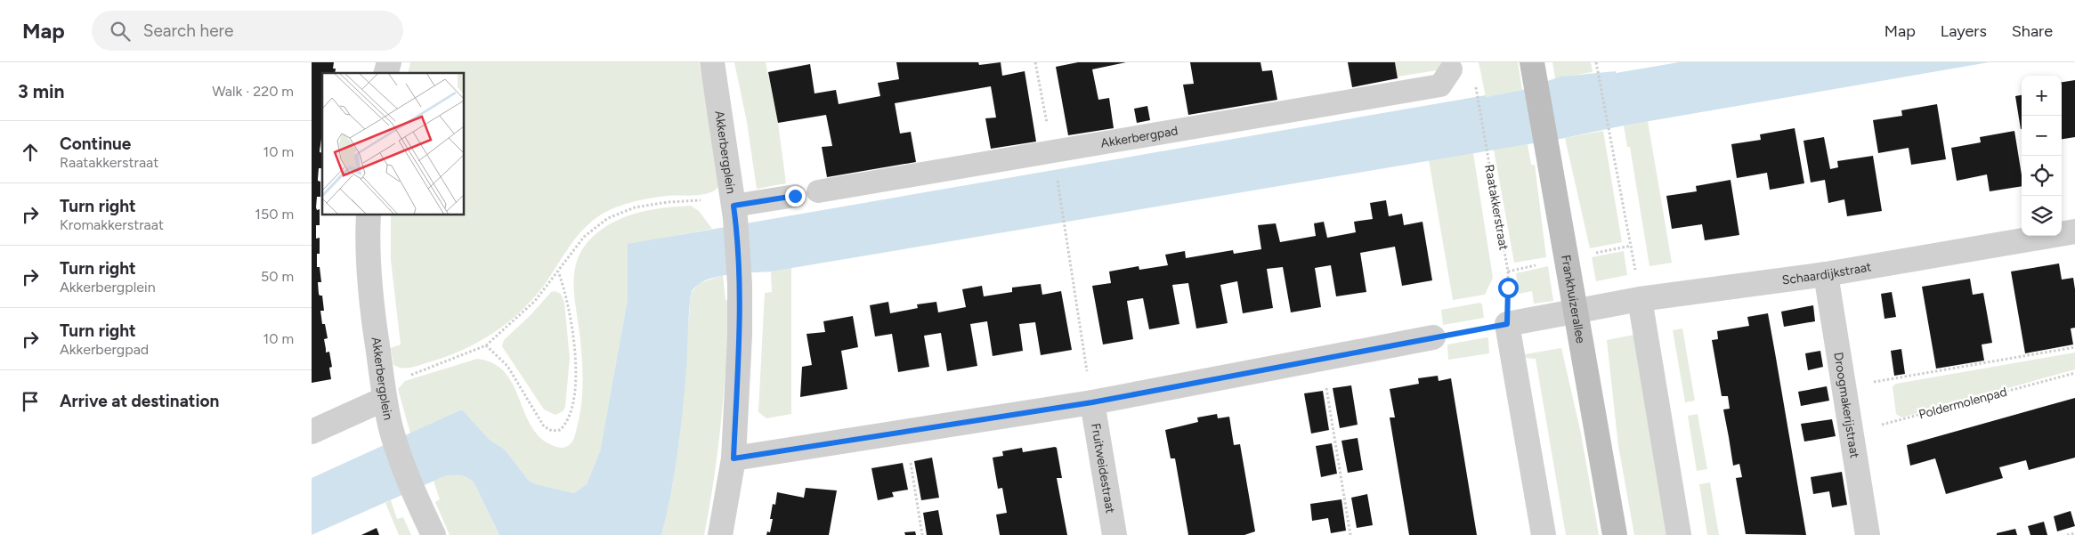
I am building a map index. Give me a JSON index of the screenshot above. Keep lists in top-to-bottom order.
{
  "streets": {
    "main road": ["Frankhuizerallee"],
    "street": [
      "Akkerbergpad",
      "Akkerbergplein",
      "Schaardijkstraat",
      "Droogmakerijstraat",
      "Fruitweidestraat"
    ],
    "path": ["Raatakkerstraat", "Poldermolenpad"]
  },
  "crossings": [
    ["Raatakkerstraat", "Schaardijkstraat"],
    ["Schaardijkstraat", "Frankhuizerallee"],
    ["Schaardijkstraat", "Droogmakerijstraat"],
    ["Poldermolenpad", "Droogmakerijstraat"]
  ],
  "page": {
    "header": "Map",
    "search": "Search here",
    "nav": ["Map", "Layers", "Share"],
    "heading": ["3 min", "Walk · 220 m"],
    "map_buttons": ["+", "−"],
    "list": [
      ["Continue", "Raatakkerstraat", "10 m"],
      ["Turn right", "Kromakkerstraat", "150 m"],
      ["Turn right", "Akkerbergplein", "50 m"],
      ["Turn right", "Akkerbergpad", "10 m"],
      "Arrive at destination"
    ]
  }
}
